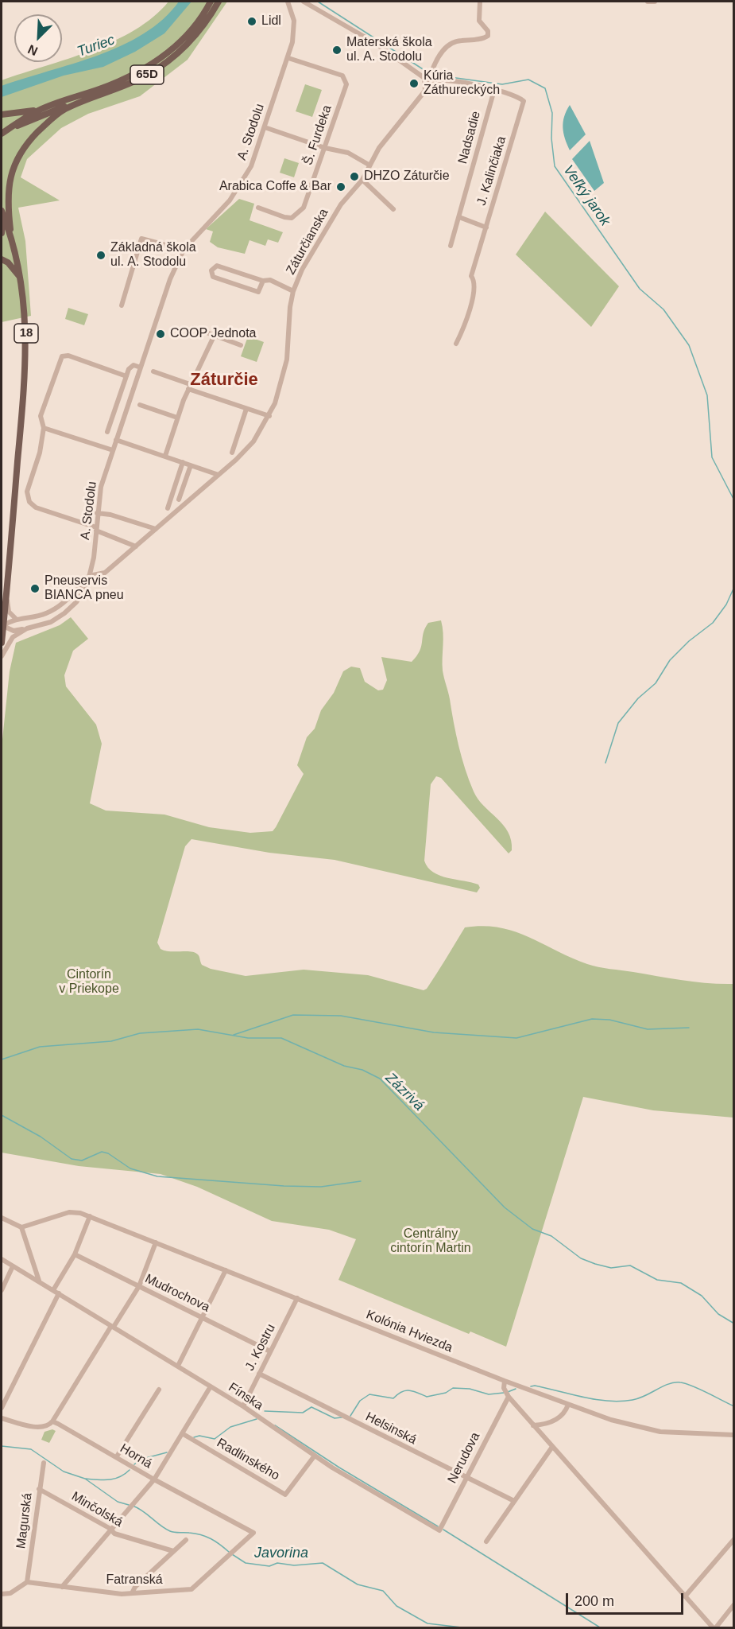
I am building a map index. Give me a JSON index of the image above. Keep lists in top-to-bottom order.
{
  "streets": {
    "main road": ["65D", "18"],
    "street": [
      "A. Stodolu",
      "Š. Furdeka",
      "Nadsadie",
      "J. Kalinčiaka",
      "Záturčianska",
      "Mudrochova",
      "Kolónia Hviezda",
      "J. Kostru",
      "Fínska",
      "Helsinská",
      "Horná",
      "Nerudova",
      "Radlinského",
      "Minčolská",
      "Magurská",
      "Fatranská"
    ]
  },
  "crossings": [
    ["A. Stodolu", "Š. Furdeka"],
    ["A. Stodolu", "Záturčianska"],
    ["Nadsadie", "J. Kalinčiaka"],
    ["J. Kalinčiaka", "Záturčianska"],
    ["Mudrochova", "J. Kostru"],
    ["Kolónia Hviezda", "J. Kostru"],
    ["J. Kostru", "Fínska"],
    ["J. Kostru", "Helsinská"],
    ["Fínska", "Nerudova"],
    ["Fínska", "Radlinského"],
    ["Helsinská", "Nerudova"],
    ["Horná", "Fatranská"],
    ["Minčolská", "Magurská"],
    ["Magurská", "Fatranská"]
  ],
  "districts": ["Záturčie"],
  "water": [
    "Turiec",
    "Veľký jarok",
    "Zázrivá",
    "Javorina"
  ],
  "parks": ["Cintorín v Priekope", "Centrálny cintorín Martin"],
  "places": [
    "Lidl",
    "Materská škola ul. A. Stodolu",
    "Kúria Záthureckých",
    "DHZO Záturčie",
    "Arabica Coffe & Bar",
    "Základná škola ul. A. Stodolu",
    "COOP Jednota",
    "Pneuservis BIANCA pneu"
  ],
  "scale_bar": "200 m",
  "north": "bottom left"
}
